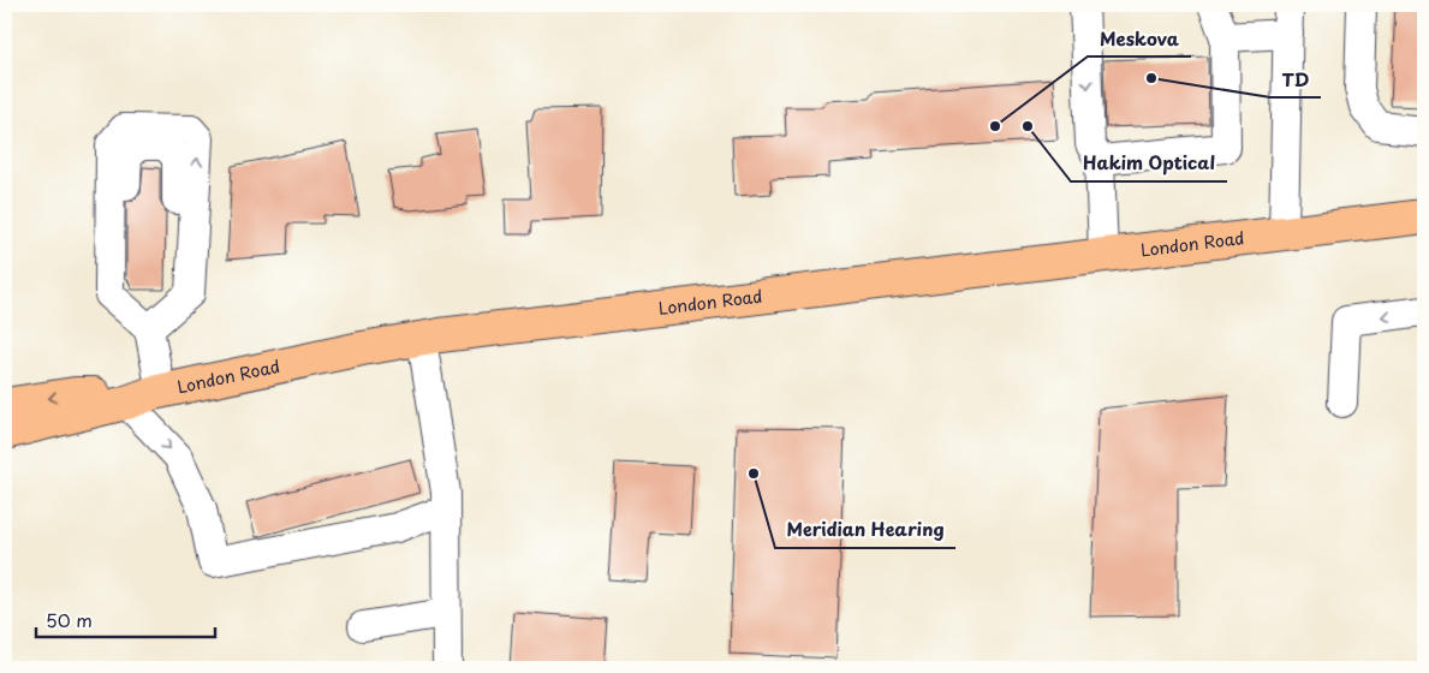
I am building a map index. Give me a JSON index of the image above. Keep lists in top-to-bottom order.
{
  "streets": {
    "main road": ["London Road"]
  },
  "places": [
    "TD",
    "Meskova",
    "Hakim Optical",
    "Meridian Hearing"
  ],
  "scale_bar": "50 m"
}
